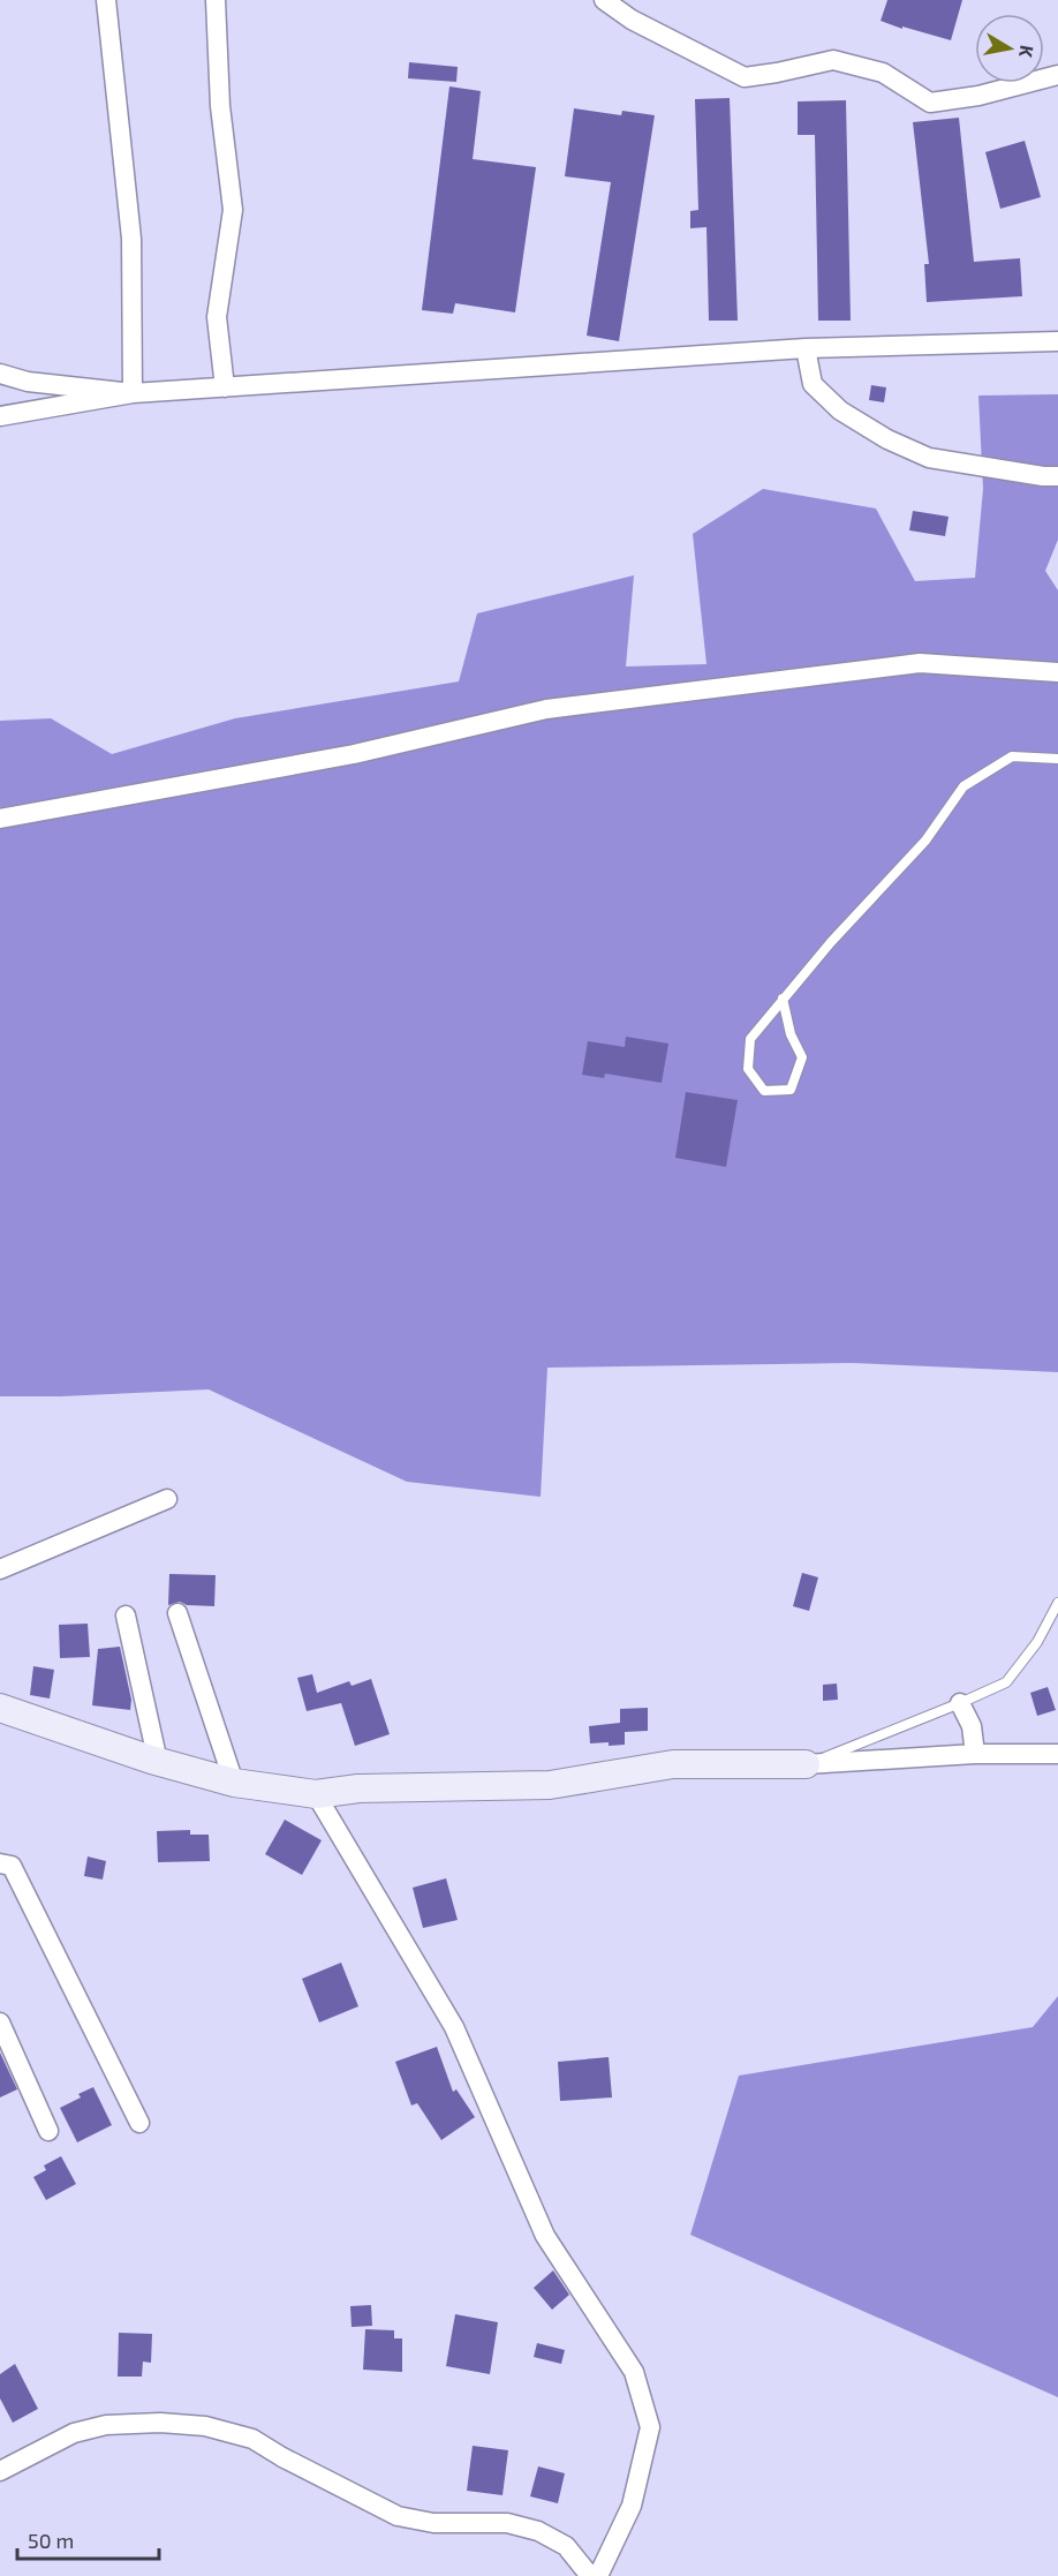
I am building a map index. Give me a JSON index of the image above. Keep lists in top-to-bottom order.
{
  "scale_bar": "50 m",
  "north": "right"
}
